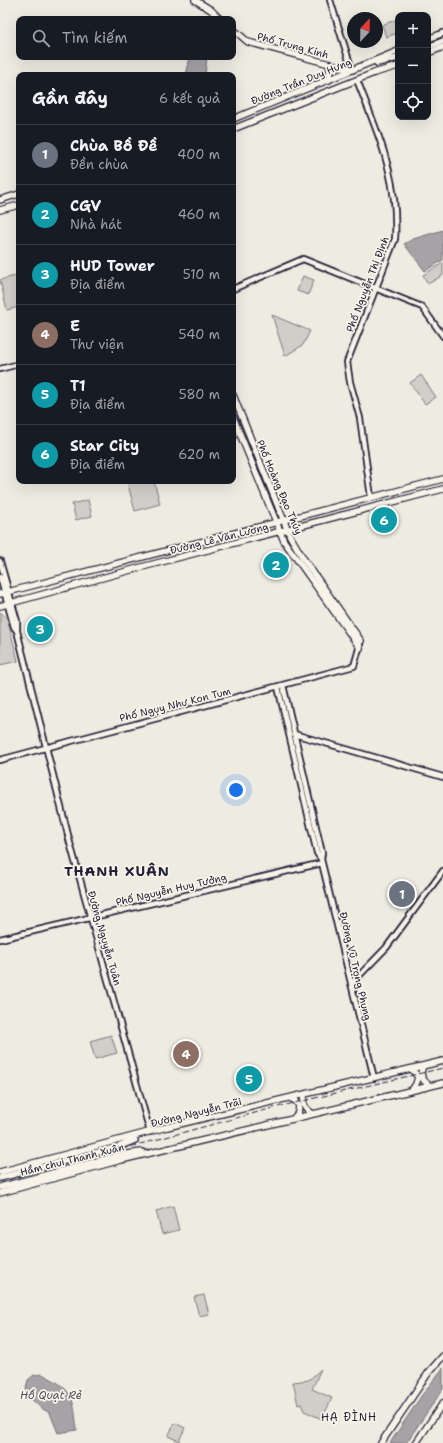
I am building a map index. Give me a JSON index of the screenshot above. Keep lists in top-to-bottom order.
{
  "streets": {
    "main road": [
      "Phố Trung Kính",
      "Đường Trần Duy Hưng",
      "Phố Hoàng Đạo Thúy",
      "Đường Lê Văn Lương",
      "Đường Nguyễn Trãi",
      "Hầm chui Thanh Xuân"
    ],
    "street": [
      "Phố Nguyễn Thị Định",
      "Phố Ngụy Như Kon Tum",
      "Phố Nguyễn Huy Tưởng",
      "Đường Nguyễn Tuân",
      "Đường Vũ Trọng Phụng"
    ]
  },
  "crossings": [
    ["Phố Trung Kính", "Đường Trần Duy Hưng"],
    ["Đường Trần Duy Hưng", "Phố Nguyễn Thị Định"],
    ["Phố Nguyễn Thị Định", "Đường Lê Văn Lương"],
    ["Phố Hoàng Đạo Thúy", "Đường Lê Văn Lương"],
    ["Phố Hoàng Đạo Thúy", "Phố Ngụy Như Kon Tum"],
    ["Đường Lê Văn Lương", "Đường Nguyễn Tuân"],
    ["Phố Ngụy Như Kon Tum", "Đường Nguyễn Tuân"],
    ["Phố Ngụy Như Kon Tum", "Đường Vũ Trọng Phụng"],
    ["Phố Nguyễn Huy Tưởng", "Đường Nguyễn Tuân"],
    ["Phố Nguyễn Huy Tưởng", "Đường Vũ Trọng Phụng"],
    ["Đường Nguyễn Tuân", "Đường Nguyễn Trãi"],
    ["Đường Vũ Trọng Phụng", "Đường Nguyễn Trãi"],
    ["Đường Nguyễn Trãi", "Hầm chui Thanh Xuân"]
  ],
  "districts": ["THANH XUÂN", "HẠ ĐÌNH"],
  "water": ["Hồ Quạt Rẻ"],
  "north": "top",
  "page": {
    "map_buttons": ["+", "−"],
    "search": "Tìm kiếm",
    "heading": ["Gần đây", "6 kết quả"],
    "list": [
      {
        "mark": "1",
        "name": "Chùa Bồ Đề",
        "note": "Đền chùa",
        "value": "400 m"
      },
      {
        "mark": "2",
        "name": "CGV",
        "note": "Nhà hát",
        "value": "460 m"
      },
      {
        "mark": "3",
        "name": "HUD Tower",
        "note": "Địa điểm",
        "value": "510 m"
      },
      {
        "mark": "4",
        "name": "E",
        "note": "Thư viện",
        "value": "540 m"
      },
      {
        "mark": "5",
        "name": "T1",
        "note": "Địa điểm",
        "value": "580 m"
      },
      {
        "mark": "6",
        "name": "Star City",
        "note": "Địa điểm",
        "value": "620 m"
      }
    ],
    "pins": [
      "6",
      "2",
      "3",
      "1",
      "4",
      "5"
    ]
  }
}
